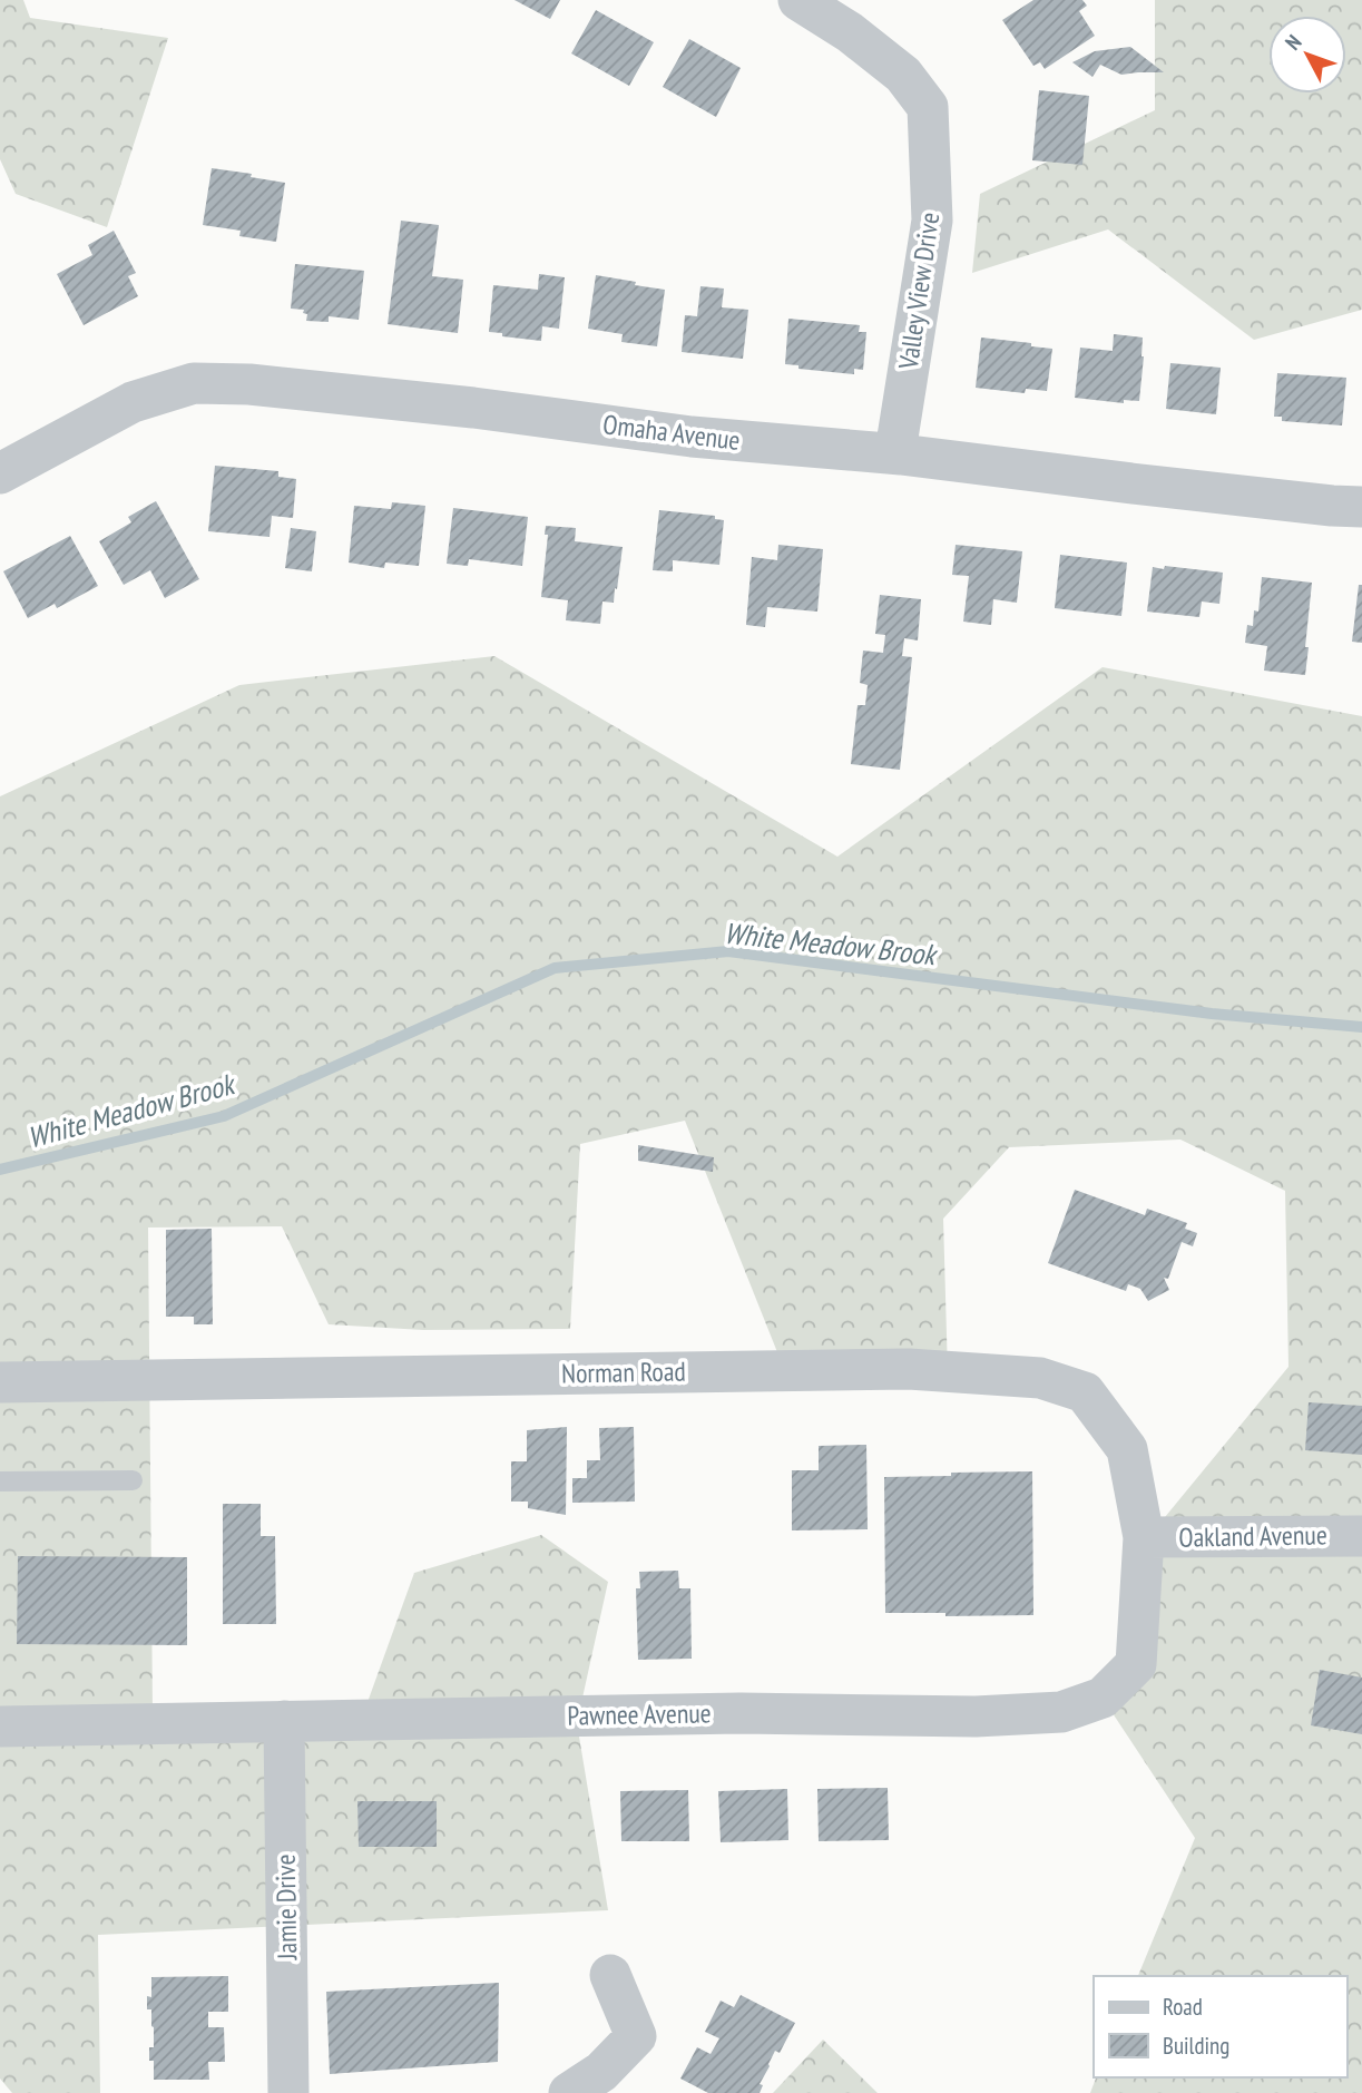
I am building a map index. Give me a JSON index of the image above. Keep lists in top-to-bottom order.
{
  "streets": {
    "street": [
      "Valley View Drive",
      "Omaha Avenue",
      "Norman Road",
      "Oakland Avenue",
      "Pawnee Avenue",
      "Jamie Drive"
    ]
  },
  "crossings": [
    ["Valley View Drive", "Omaha Avenue"],
    ["Norman Road", "Oakland Avenue"],
    ["Norman Road", "Pawnee Avenue"],
    ["Oakland Avenue", "Pawnee Avenue"],
    ["Pawnee Avenue", "Jamie Drive"]
  ],
  "water": ["White Meadow Brook"],
  "legend": ["Road", "Building"],
  "north": "top left"
}
